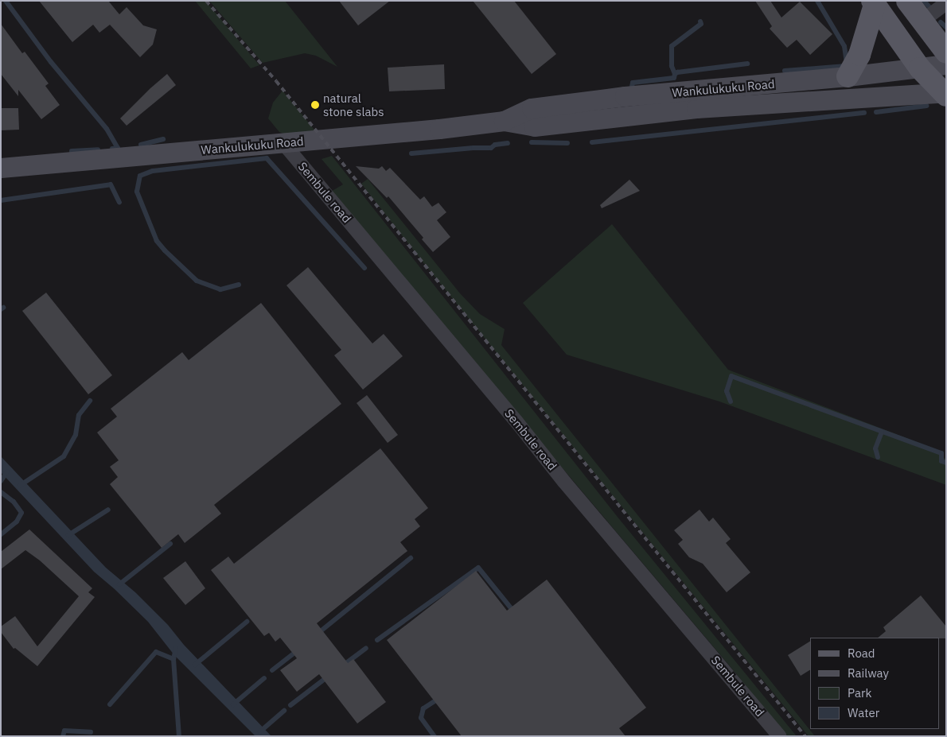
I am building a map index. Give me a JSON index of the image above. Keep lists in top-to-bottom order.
{
  "streets": {
    "main road": ["Wankulukuku Road"],
    "street": ["Sembule road"]
  },
  "crossings": [
    ["Wankulukuku Road", "Sembule road"]
  ],
  "places": ["natural stone slabs"],
  "legend": [
    "Road",
    "Railway",
    "Park",
    "Water"
  ]
}
